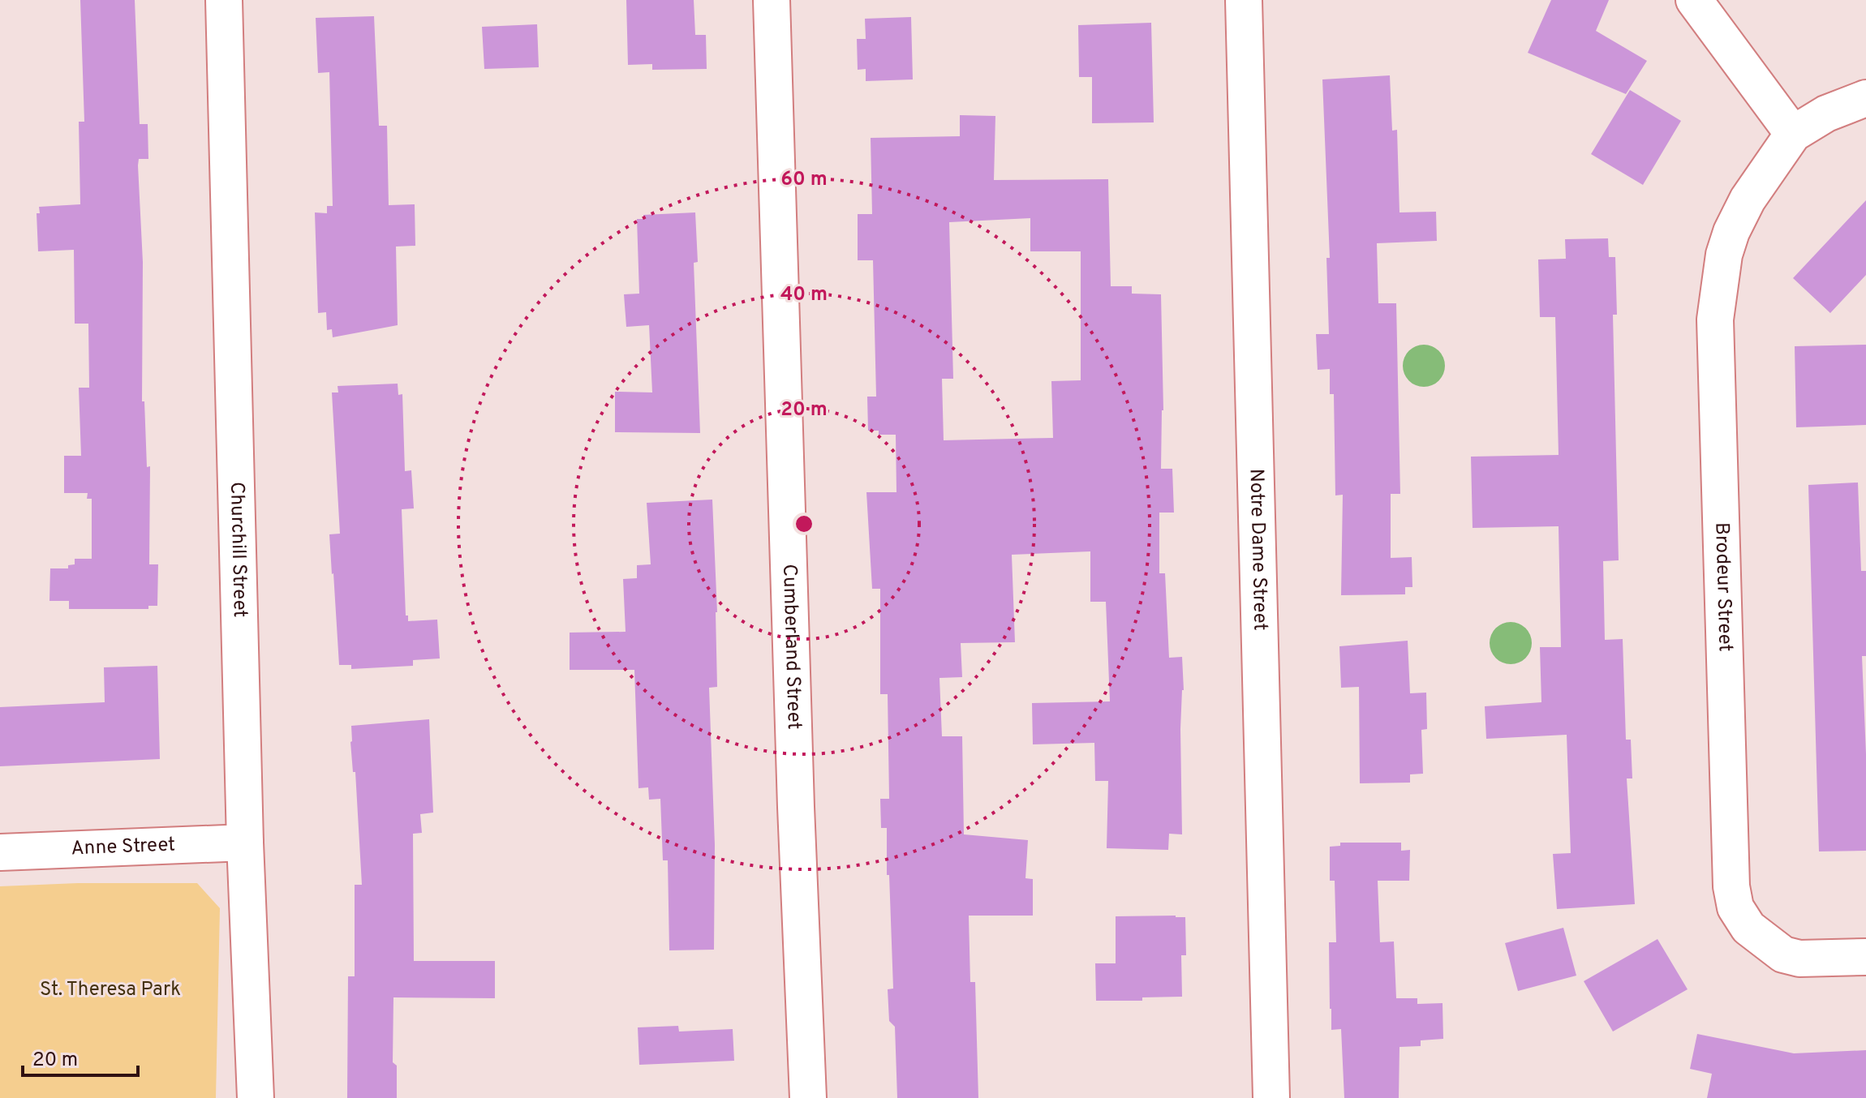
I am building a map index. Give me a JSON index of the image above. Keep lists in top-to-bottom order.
{
  "streets": {
    "street": [
      "Churchill Street",
      "Notre Dame Street",
      "Brodeur Street",
      "Cumberland Street",
      "Anne Street"
    ]
  },
  "crossings": [
    ["Churchill Street", "Anne Street"]
  ],
  "parks": ["St. Theresa Park"],
  "scale_bar": "20 m",
  "rings": ["60 m", "40 m", "20 m"]
}
